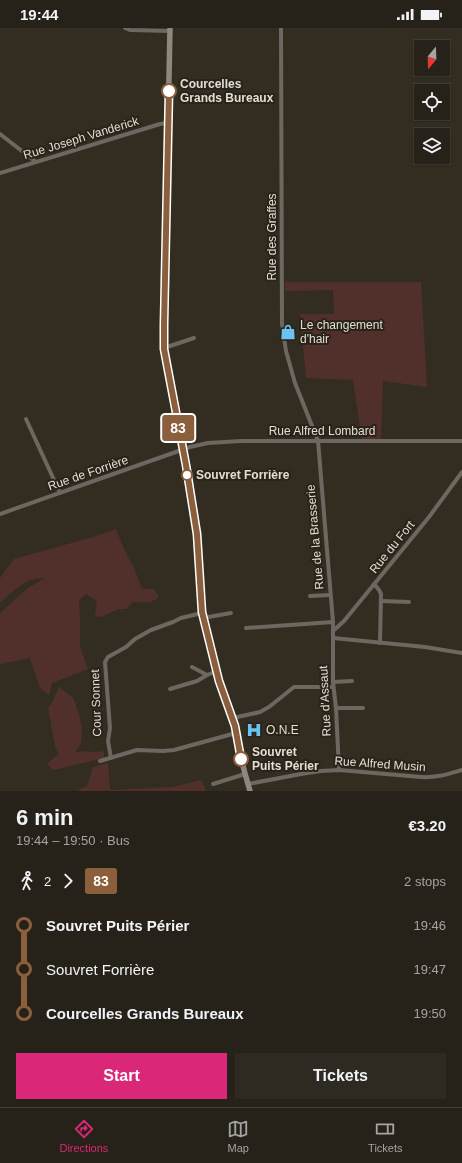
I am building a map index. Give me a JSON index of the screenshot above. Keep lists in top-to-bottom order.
{
  "streets": {
    "street": [
      "Rue Joseph Vanderick",
      "Rue des Graffes",
      "Rue Alfred Lombard",
      "Rue de Forrière",
      "Rue de la Brasserie",
      "Rue du Fort",
      "Rue d'Assaut",
      "Cour Sonnet",
      "Rue Alfred Musin"
    ]
  },
  "crossings": [
    ["Rue des Graffes", "Rue Alfred Lombard"],
    ["Rue des Graffes", "Rue de la Brasserie"],
    ["Rue Alfred Lombard", "Rue de Forrière"],
    ["Rue Alfred Lombard", "Rue de la Brasserie"],
    ["Rue de la Brasserie", "Rue du Fort"],
    ["Rue de la Brasserie", "Rue d'Assaut"],
    ["Rue du Fort", "Rue d'Assaut"],
    ["Rue d'Assaut", "Rue Alfred Musin"]
  ],
  "places": {
    "other": ["Courcelles Grands Bureaux", "Souvret Forrière", "Souvret Puits Périer"],
    "shop": ["Le changement d'hair"],
    "hospital": ["O.N.E"]
  },
  "lines": ["bus line 83"],
  "north": "bottom",
  "page": {
    "status": "19:44",
    "on_map": "83",
    "heading": ["6 min", "19:44 – 19:50 · Bus", "€3.20"],
    "legs": ["2", "83", "2 stops"],
    "list": [
      {
        "name": "Souvret Puits Périer",
        "value": "19:46"
      },
      {
        "name": "Souvret Forrière",
        "value": "19:47"
      },
      {
        "name": "Courcelles Grands Bureaux",
        "value": "19:50"
      }
    ],
    "buttons": ["Start", "Tickets"],
    "tabs": ["Directions", "Map", "Tickets"]
  }
}
